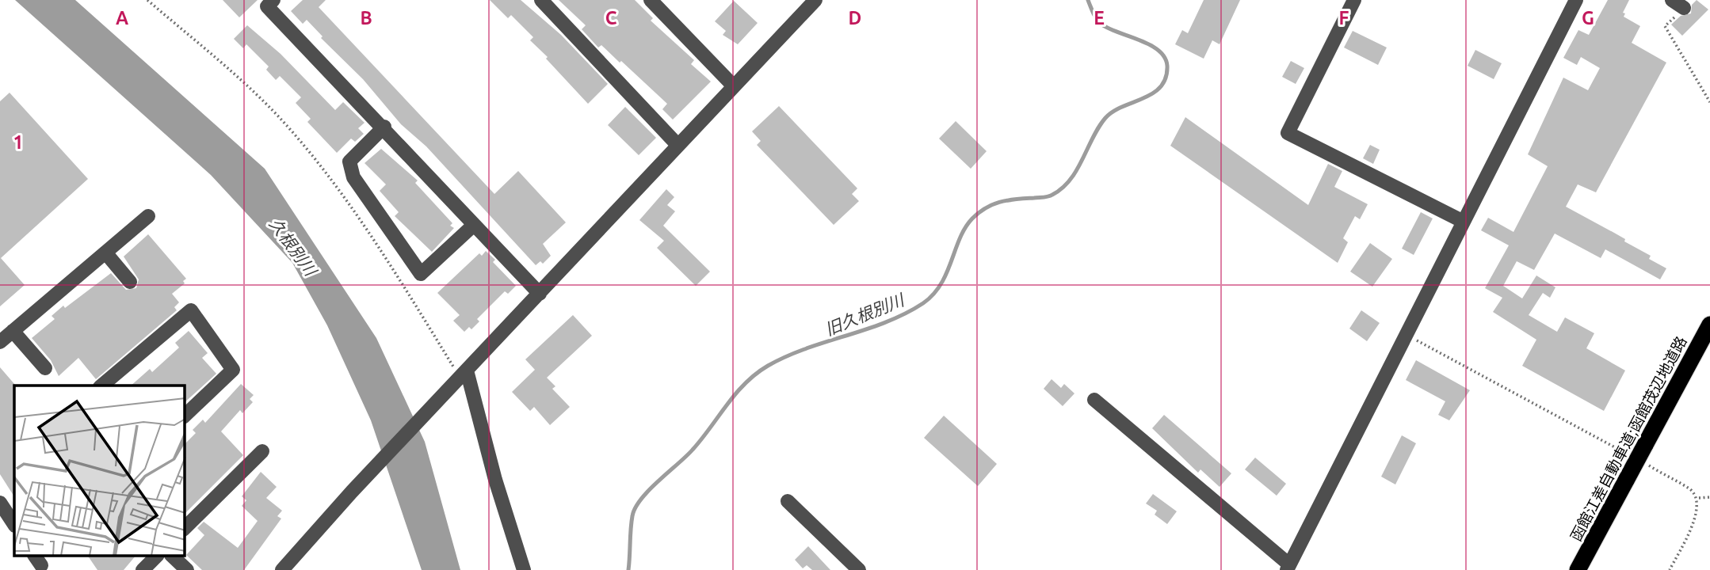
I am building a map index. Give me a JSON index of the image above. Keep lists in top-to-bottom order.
{
  "streets": {
    "highway": ["函館江差自動車道;函館茂辺地道路"]
  },
  "water": ["久根別川", "旧久根別川"],
  "grid": {
    "columns": [
      "A",
      "B",
      "C",
      "D",
      "E",
      "F",
      "G"
    ],
    "rows": ["1"]
  }
}
